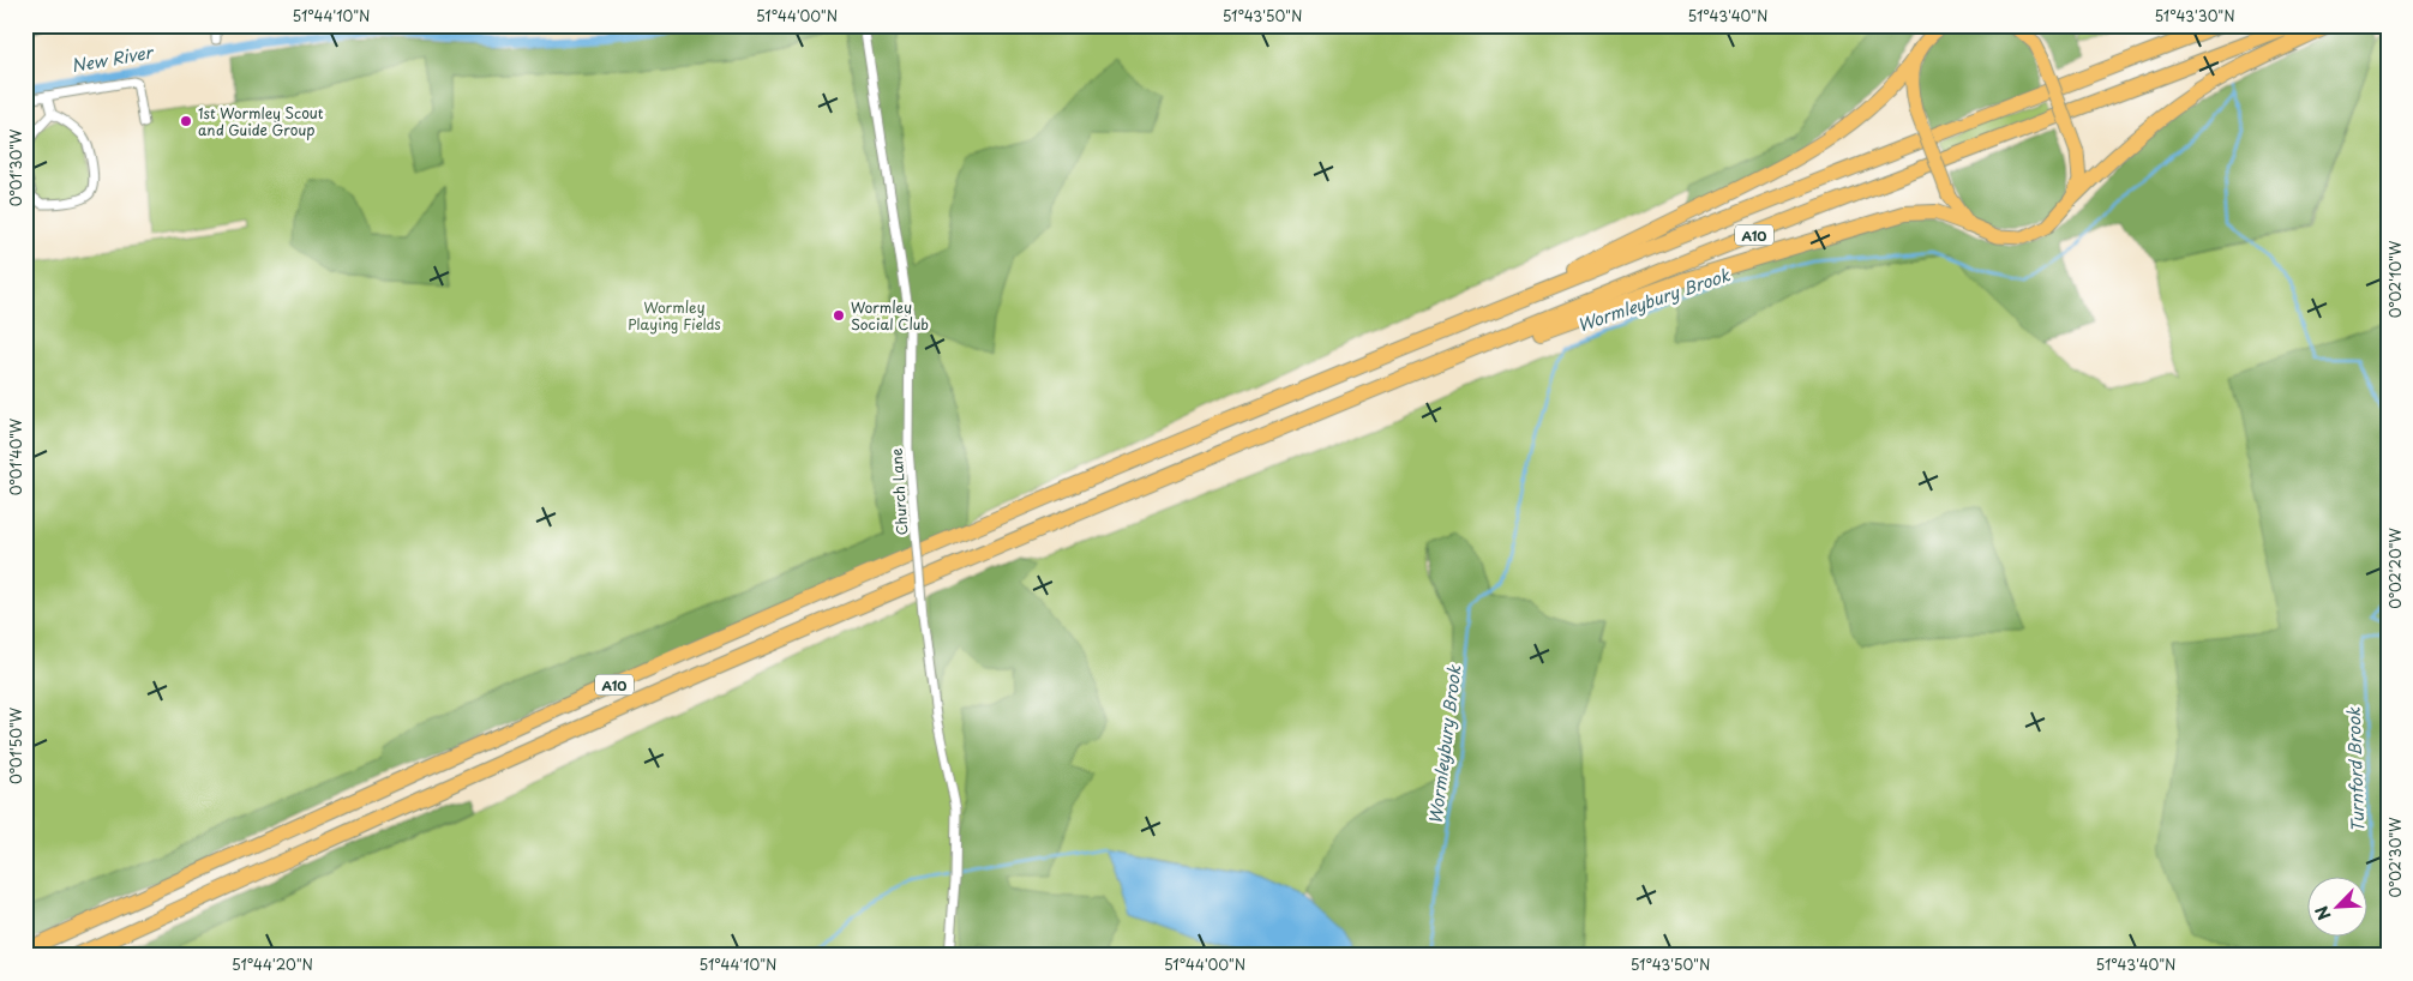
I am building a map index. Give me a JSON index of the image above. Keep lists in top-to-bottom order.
{
  "streets": {
    "highway": ["A10"],
    "street": ["Church Lane"]
  },
  "water": ["New River", "Wormleybury Brook", "Turnford Brook"],
  "parks": ["Wormley Playing Fields"],
  "places": ["1st Wormley Scout and Guide Group", "Wormley Social Club"],
  "north": "bottom left",
  "coordinates": [
    "51°44'10\"N",
    "51°44'00\"N",
    "51°43'50\"N",
    "51°43'40\"N",
    "51°43'30\"N",
    "0°01'30\"W",
    "0°02'10\"W",
    "0°01'40\"W",
    "0°02'20\"W",
    "0°01'50\"W",
    "0°02'30\"W",
    "51°44'20\"N"
  ]
}
